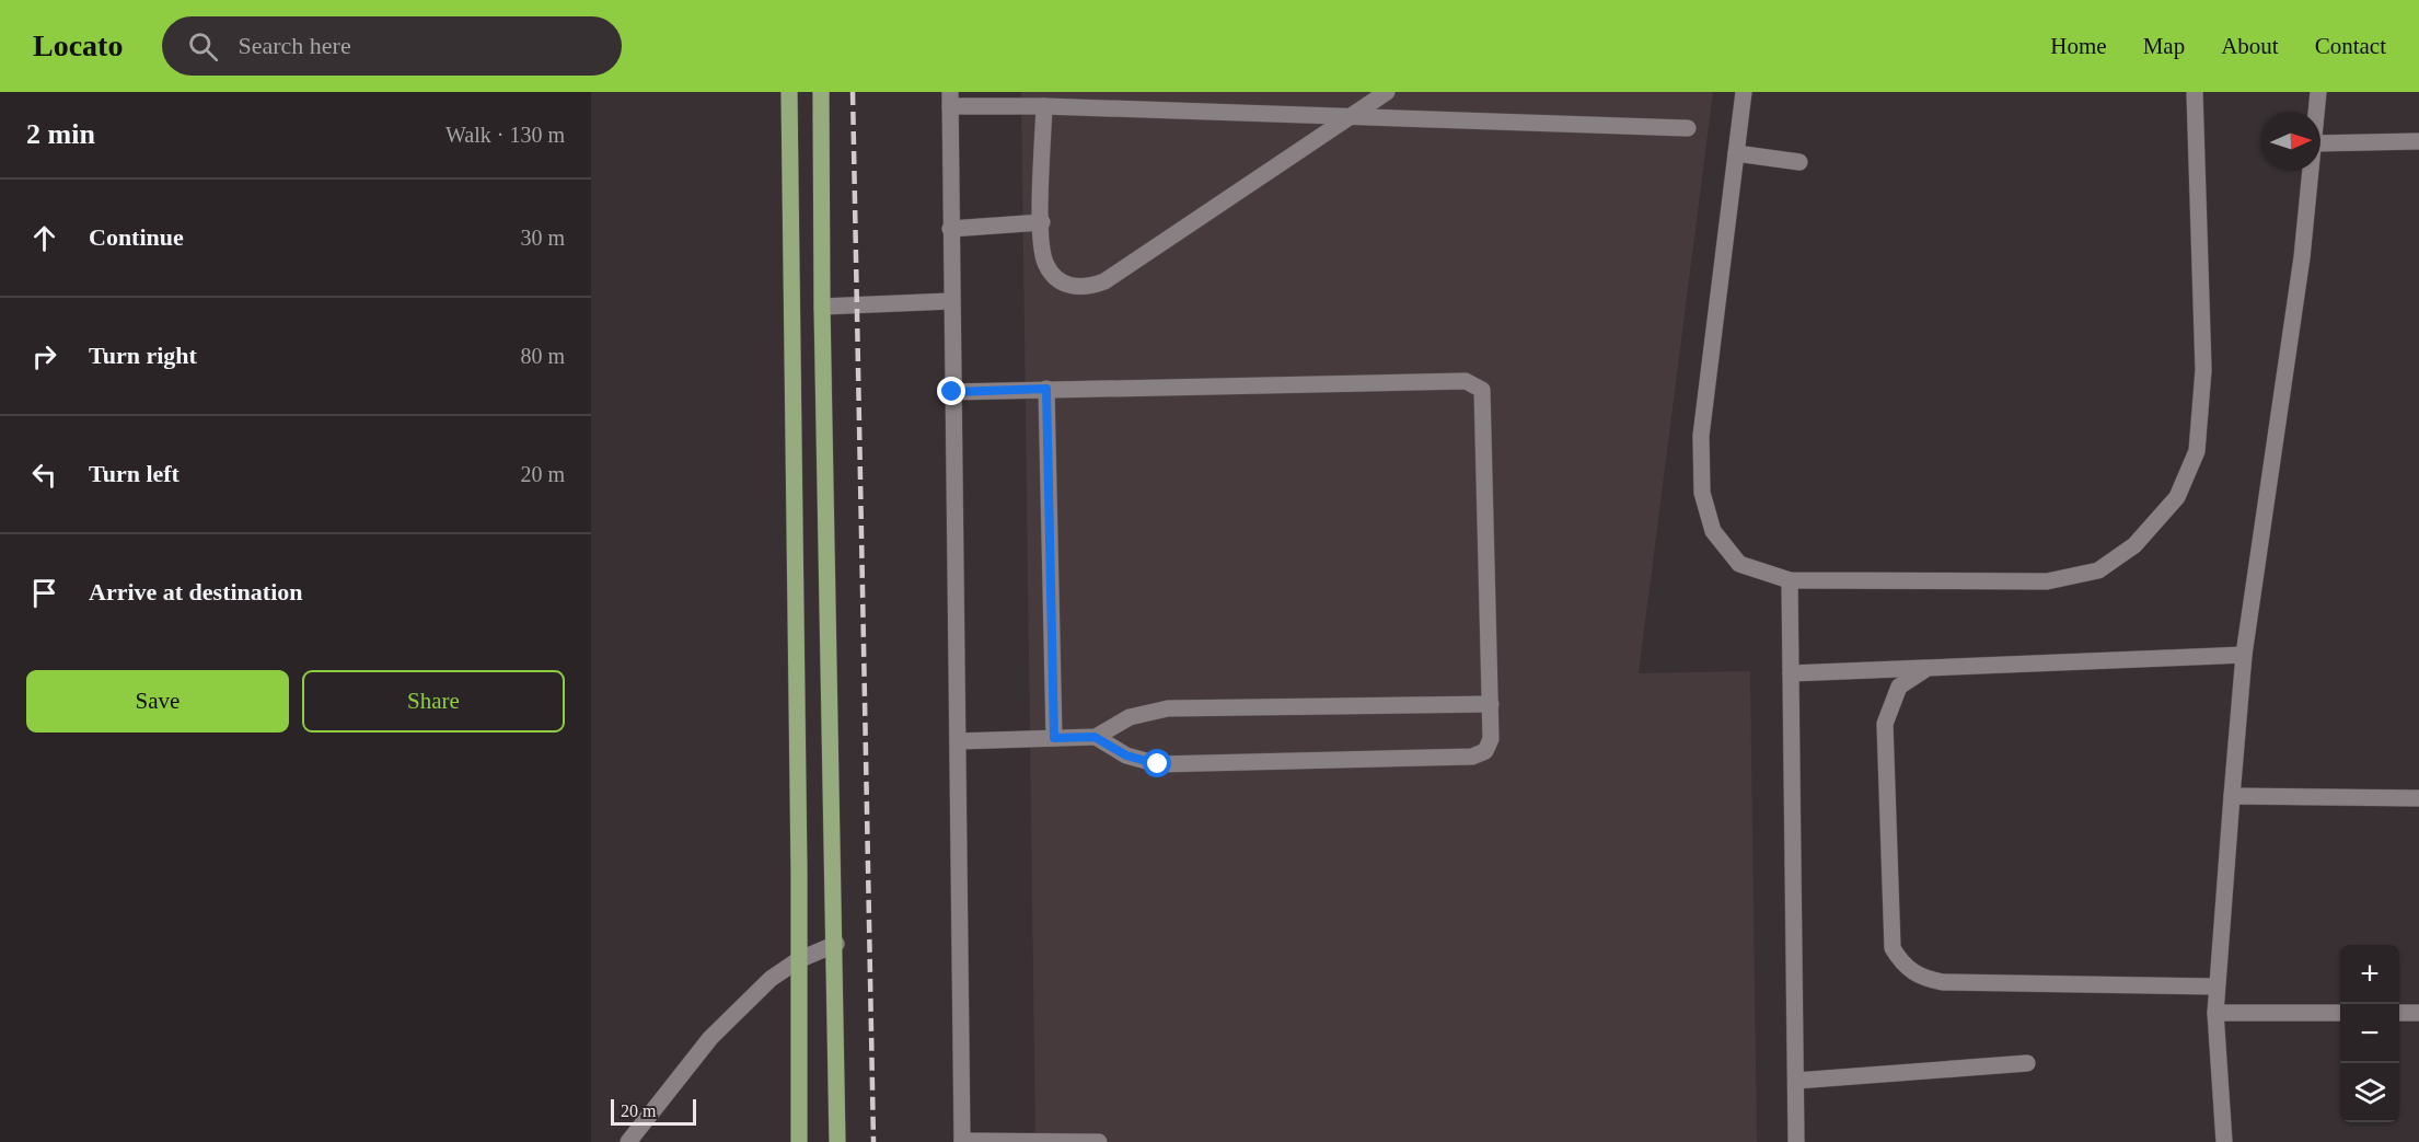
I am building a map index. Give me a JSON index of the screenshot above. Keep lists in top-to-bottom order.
{
  "scale_bar": "20 m",
  "north": "right",
  "page": {
    "header": "Locato",
    "search": "Search here",
    "nav": [
      "Home",
      "Map",
      "About",
      "Contact"
    ],
    "heading": ["2 min", "Walk · 130 m"],
    "list": [
      ["Continue", "30 m"],
      ["Turn right", "80 m"],
      ["Turn left", "20 m"],
      "Arrive at destination"
    ],
    "buttons": ["Save", "Share"],
    "map_buttons": ["+", "−"],
    "scale": "20 m"
  }
}
